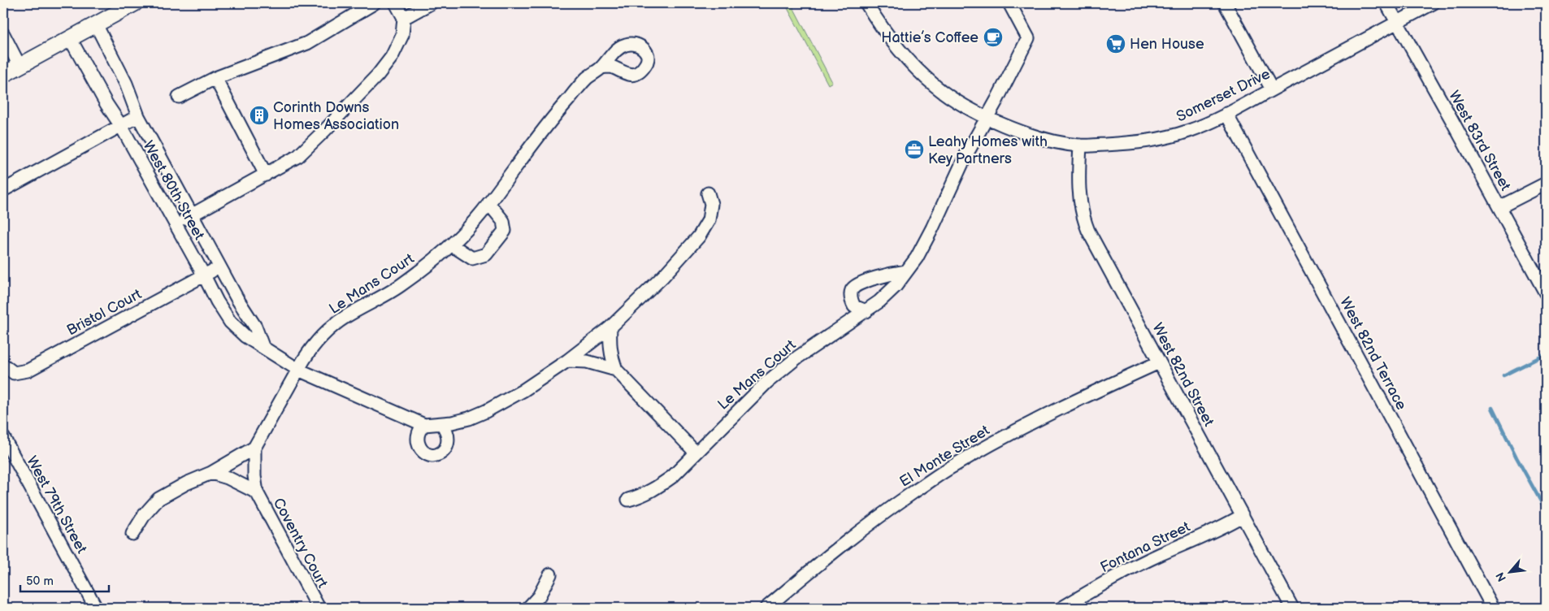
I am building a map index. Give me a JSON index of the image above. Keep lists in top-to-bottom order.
{
  "streets": {
    "street": [
      "Somerset Drive",
      "West 83rd Street",
      "West 80th Street",
      "Le Mans Court",
      "Bristol Court",
      "West 82nd Terrace",
      "West 82nd Street",
      "El Monte Street",
      "West 79th Street",
      "Coventry Court",
      "Fontana Street"
    ]
  },
  "crossings": [
    ["Somerset Drive", "West 83rd Street"],
    ["Somerset Drive", "Le Mans Court"],
    ["Somerset Drive", "West 82nd Terrace"],
    ["Somerset Drive", "West 82nd Street"],
    ["West 80th Street", "Le Mans Court"],
    ["West 80th Street", "Bristol Court"],
    ["West 80th Street", "Coventry Court"],
    ["Le Mans Court", "Coventry Court"],
    ["West 82nd Street", "El Monte Street"],
    ["West 82nd Street", "Fontana Street"]
  ],
  "places": {
    "cafe": ["Hattie’s Coffee"],
    "supermarket": ["Hen House"],
    "building": ["Corinth Downs Homes Association"],
    "office": ["Leahy Homes with Key Partners"]
  },
  "scale_bar": "50 m",
  "north": "bottom left"
}
